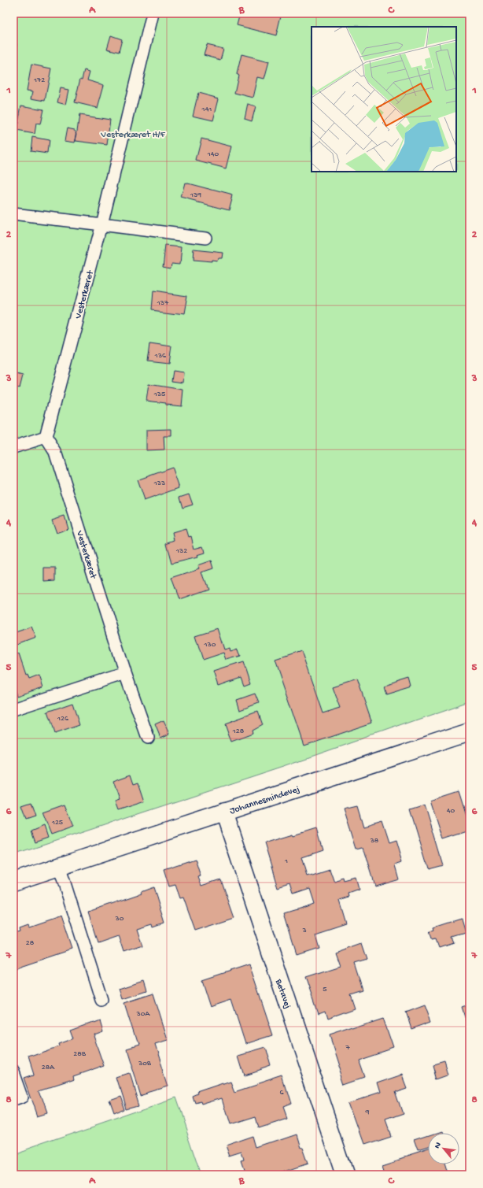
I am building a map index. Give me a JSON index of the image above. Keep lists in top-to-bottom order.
{
  "streets": {
    "street": ["Johannesmindevej", "Betavej"],
    "lane": ["Vesterkæret"]
  },
  "crossings": [
    ["Johannesmindevej", "Betavej"]
  ],
  "parks": ["Vesterkæret H/F"],
  "house_numbers": [
    "172",
    "141",
    "140",
    "139",
    "137",
    "136",
    "135",
    "133",
    "132",
    "130",
    "126",
    "128",
    "40",
    "125",
    "38",
    "1",
    "30",
    "3",
    "28",
    "5",
    "30A",
    "7",
    "28B",
    "30B",
    "28A",
    "6",
    "9"
  ],
  "north": "top left",
  "grid": {
    "columns": ["A", "B", "C"],
    "rows": [
      "1",
      "2",
      "3",
      "4",
      "5",
      "6",
      "7",
      "8"
    ]
  }
}
